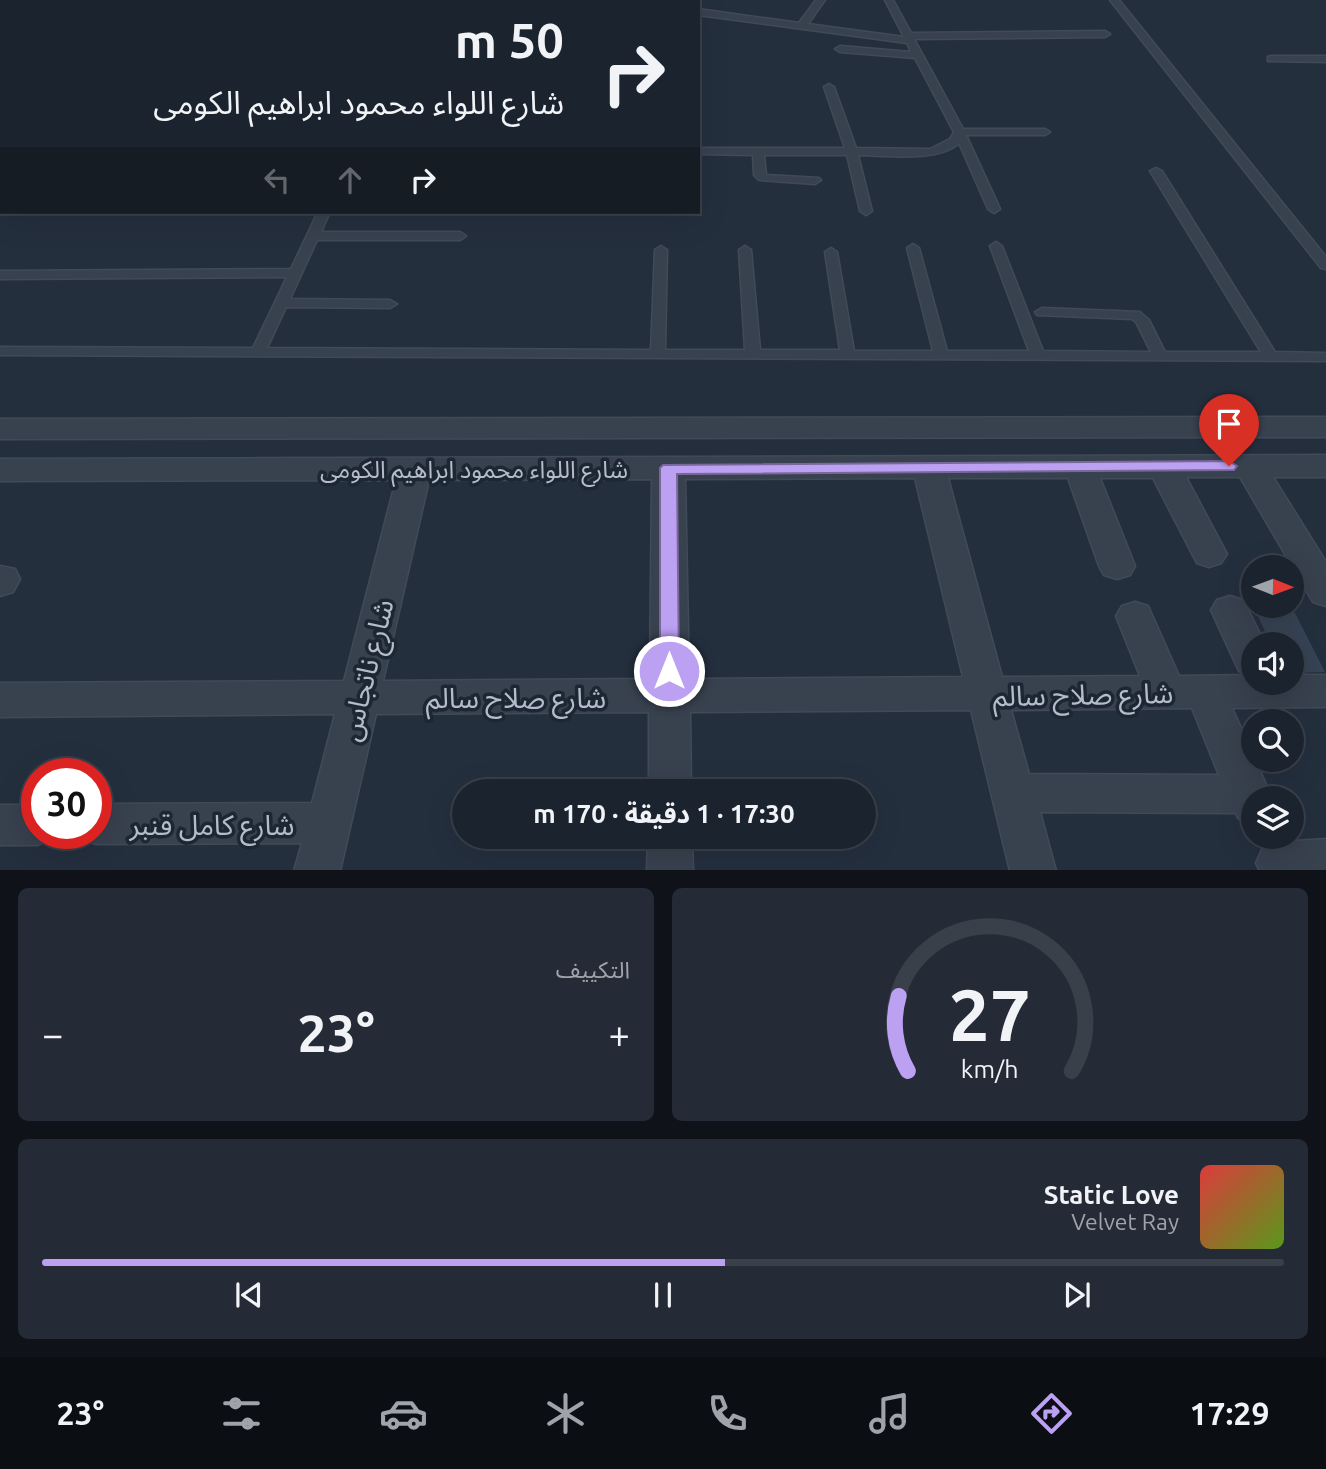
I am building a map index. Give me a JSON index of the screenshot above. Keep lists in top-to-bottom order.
{
  "streets": {
    "street": [
      "شارع اللواء محمود ابراهيم الكومى",
      "شارع ناتجاس",
      "شارع صلاح سالم",
      "شارع كامل قنبر"
    ]
  },
  "crossings": [
    ["شارع اللواء محمود ابراهيم الكومى", "شارع ناتجاس"],
    ["شارع ناتجاس", "شارع صلاح سالم"],
    ["شارع ناتجاس", "شارع كامل قنبر"]
  ],
  "north": "right",
  "page": {
    "turn": ["50 m", "شارع اللواء محمود ابراهيم الكومى"],
    "limit": "30",
    "trip": "17:30 · 1 دقيقة · 170 m",
    "tile": "التكييف",
    "heat": ["−", "23°", "+"],
    "song": ["Static Love", "Velvet Ray"],
    "tabs": ["17:29", "23°"],
    "gauge": ["27", "km/h"]
  }
}
